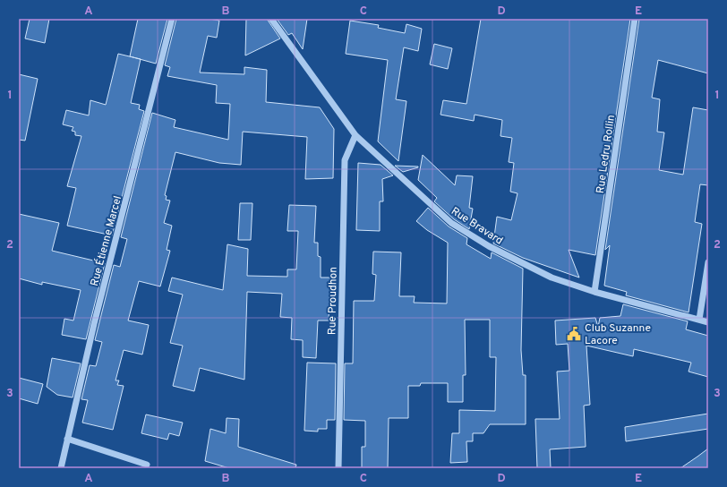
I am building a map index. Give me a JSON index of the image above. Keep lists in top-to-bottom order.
{
  "streets": {
    "street": [
      "Rue Ledru Rollin",
      "Rue Bravard",
      "Rue Étienne Marcel",
      "Rue Proudhon"
    ]
  },
  "crossings": [
    ["Rue Ledru Rollin", "Rue Bravard"],
    ["Rue Bravard", "Rue Proudhon"]
  ],
  "places": {
    "public building": ["Club Suzanne Lacore"]
  },
  "grid": {
    "columns": [
      "A",
      "B",
      "C",
      "D",
      "E"
    ],
    "rows": ["1", "2", "3"]
  }
}
